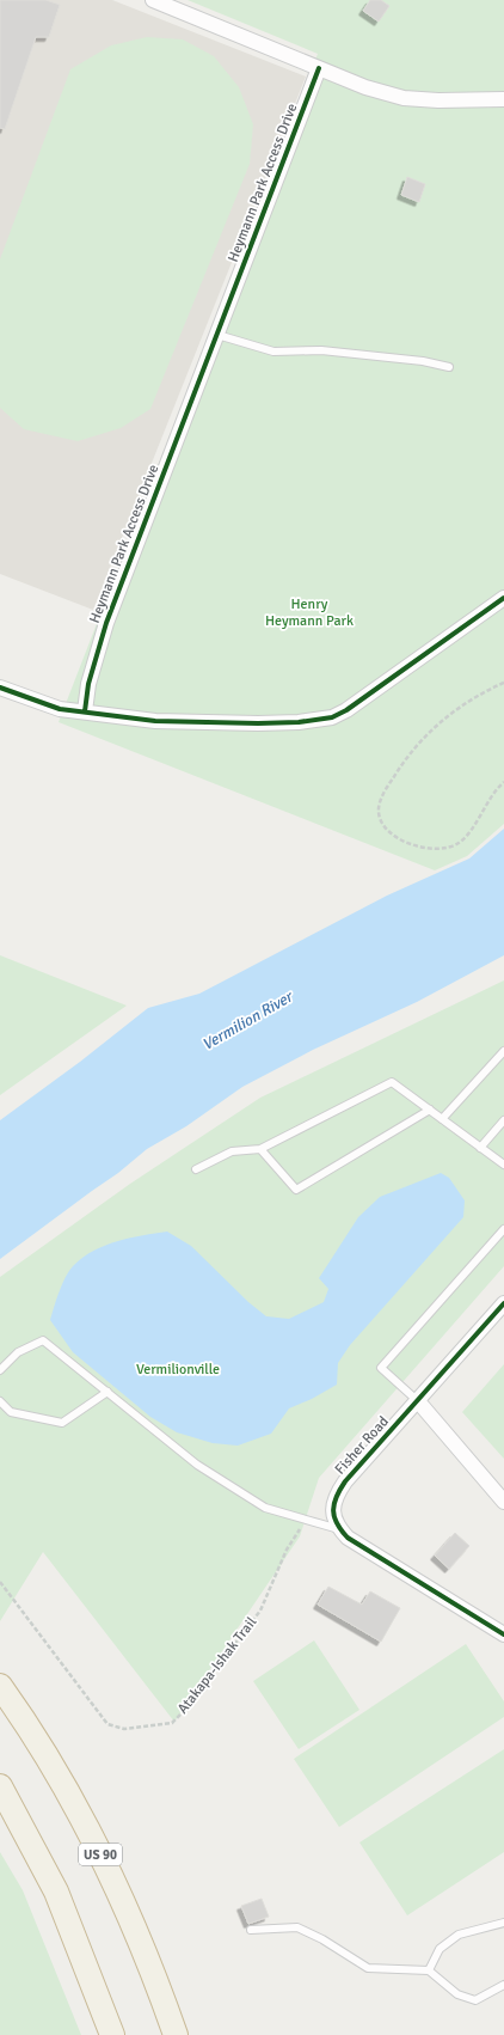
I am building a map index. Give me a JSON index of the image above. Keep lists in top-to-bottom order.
{
  "streets": {
    "highway": ["US 90"],
    "street": ["Heymann Park Access Drive", "Fisher Road"],
    "path": ["Atakapa-Ishak Trail"]
  },
  "water": ["Vermilion River"],
  "parks": ["Henry Heymann Park", "Vermilionville"]
}
